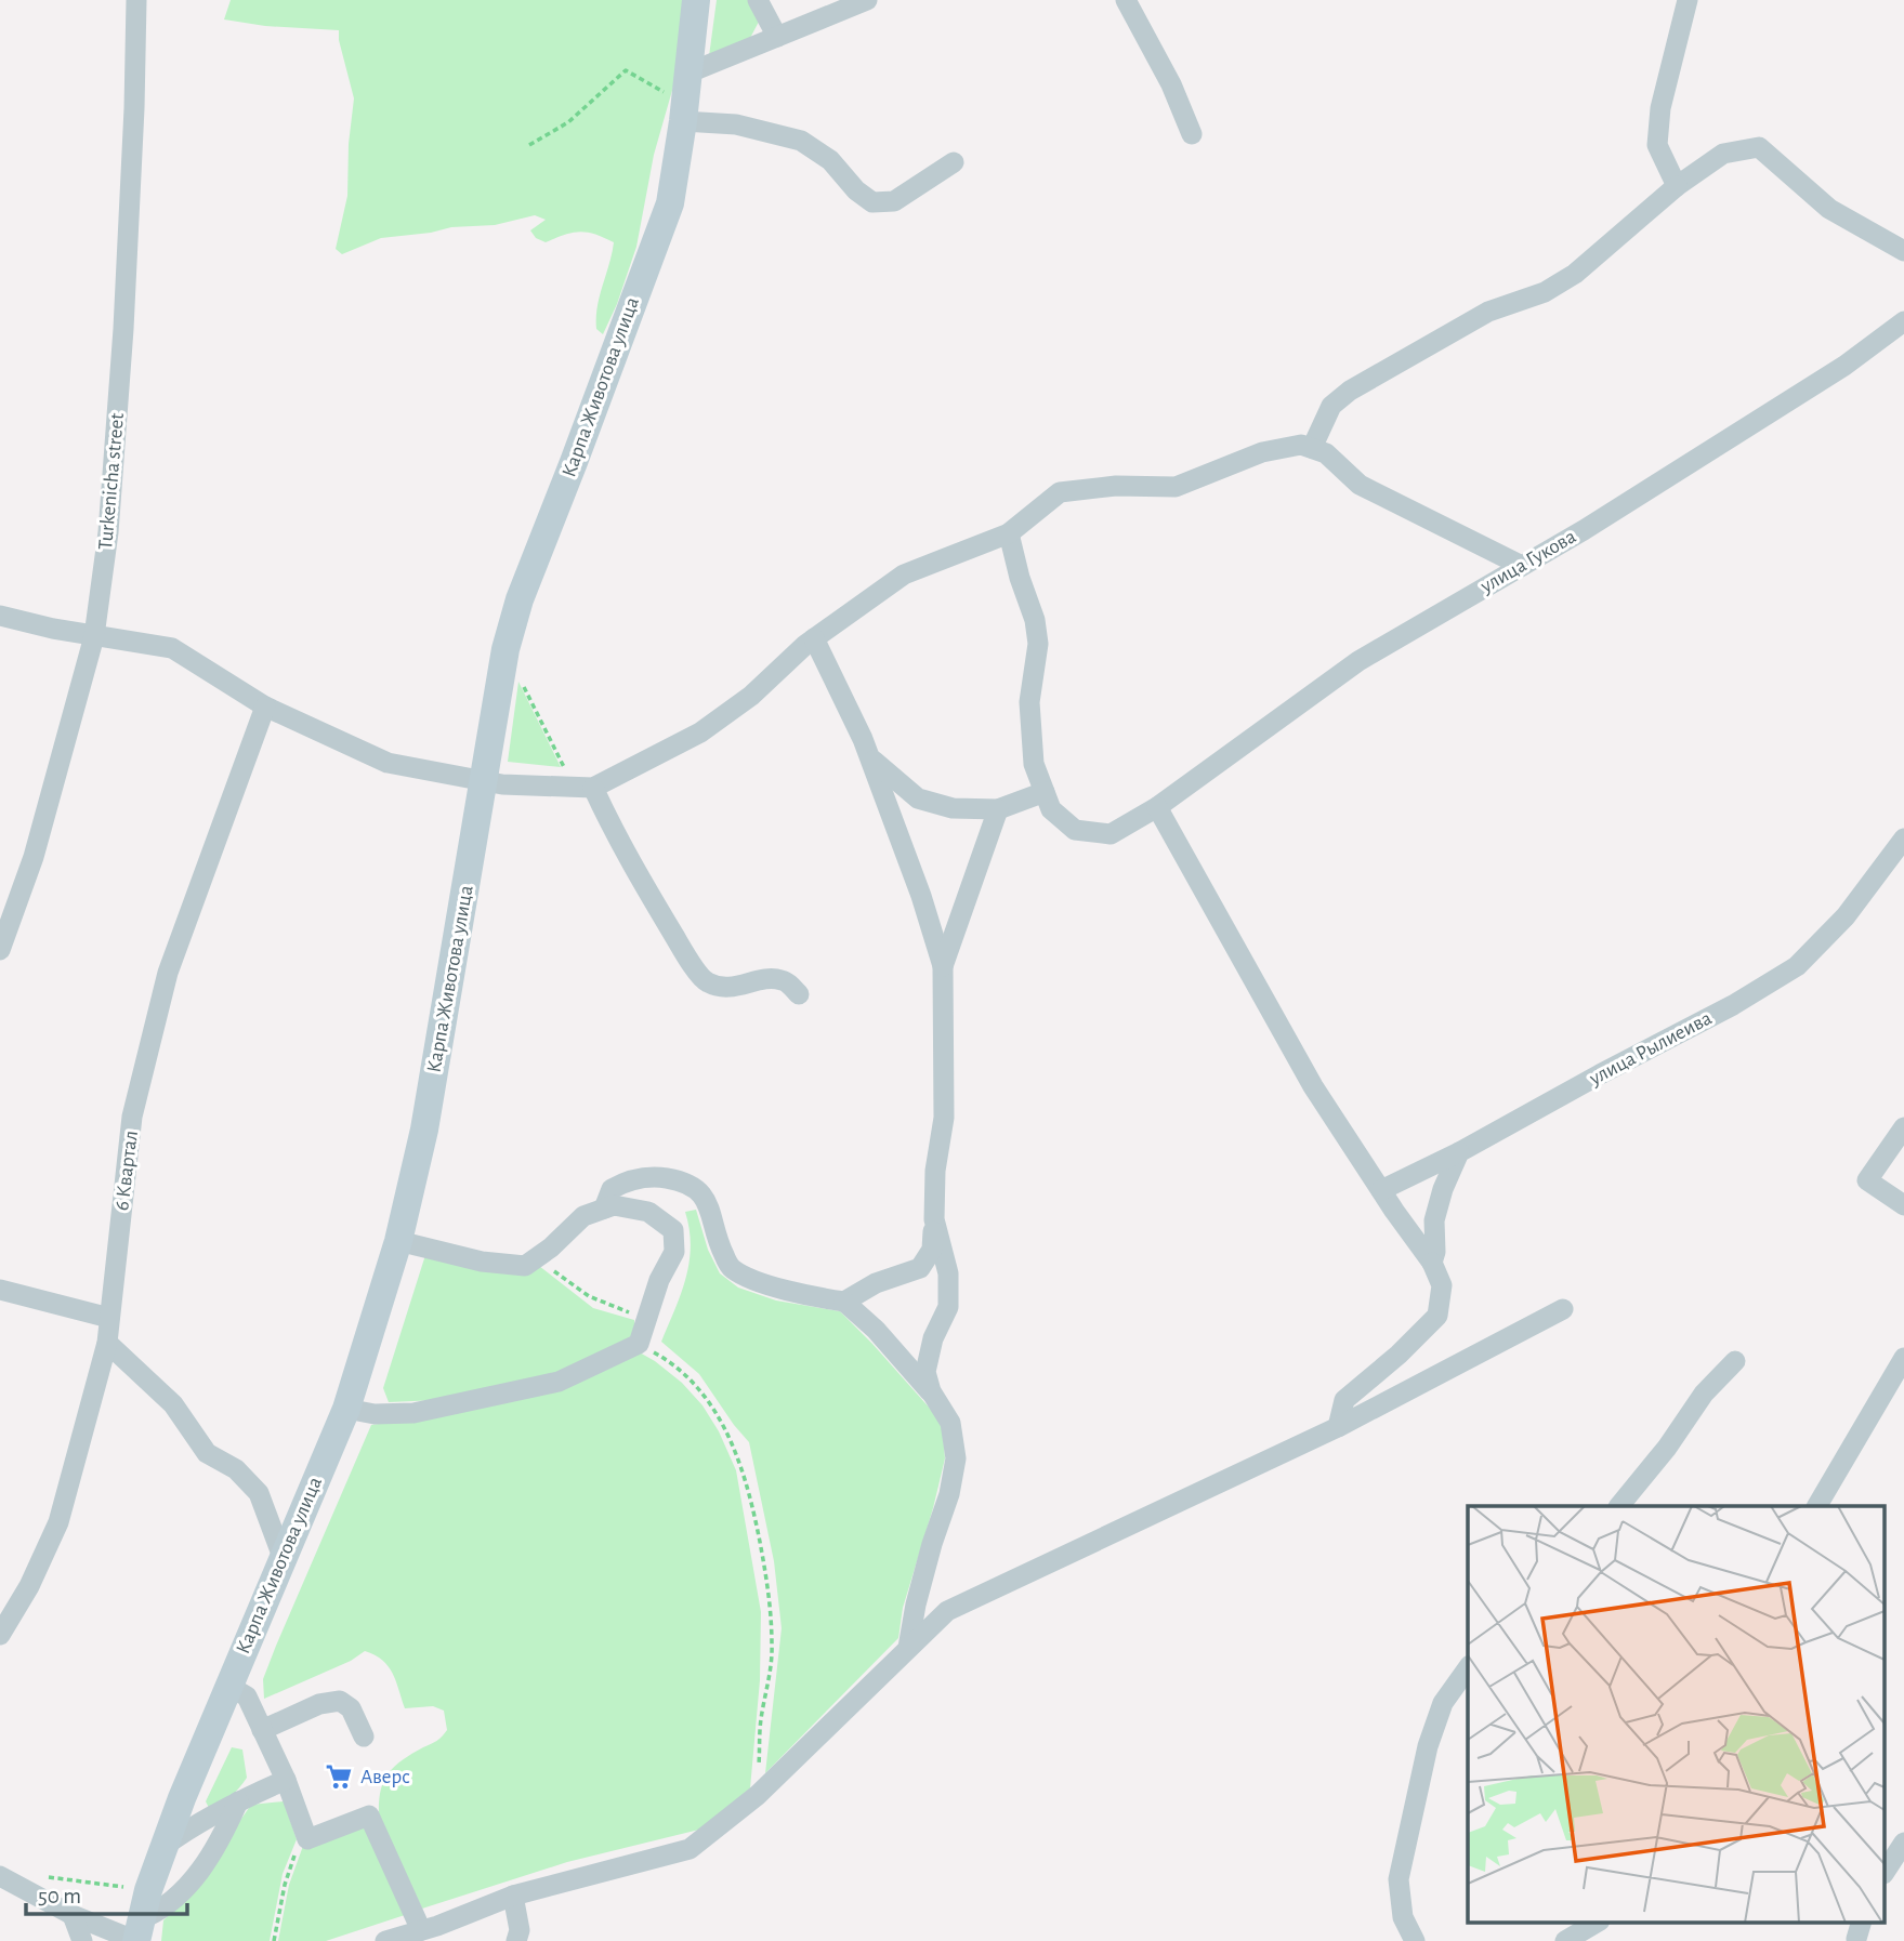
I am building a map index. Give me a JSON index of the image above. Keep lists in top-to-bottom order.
{
  "streets": {
    "main road": ["Карпа Животова улица"],
    "street": [
      "Turkenicha street",
      "улица Гукова",
      "улица Рылиеива",
      "6 Квартал"
    ]
  },
  "places": {
    "supermarket": ["Аверс"]
  },
  "scale_bar": "50 m"
}
